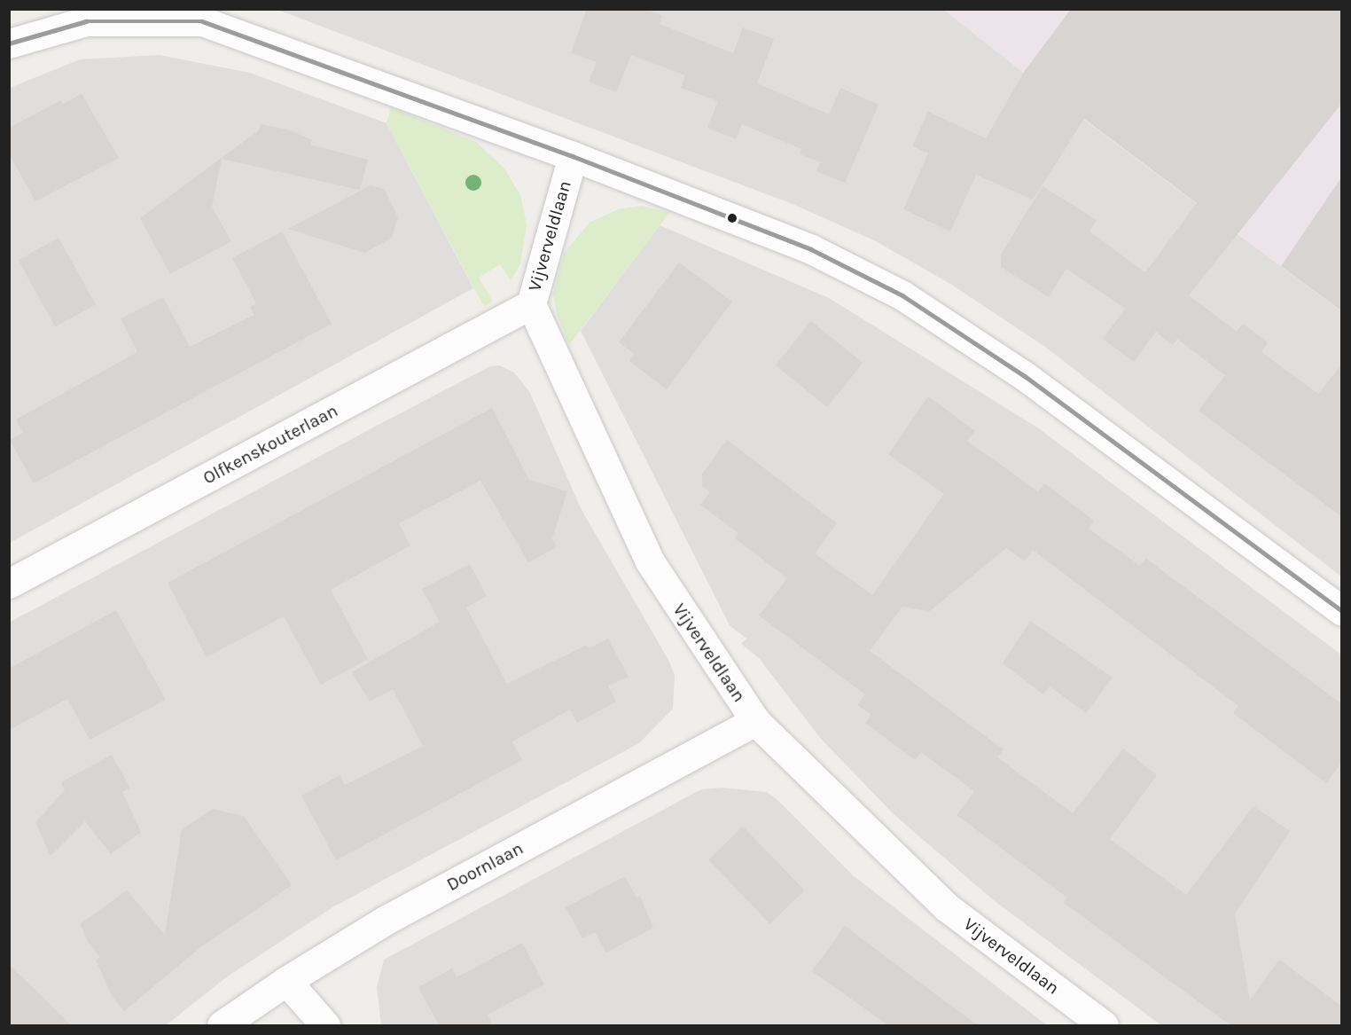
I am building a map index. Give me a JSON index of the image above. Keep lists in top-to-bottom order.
{
  "streets": {
    "street": ["Vijverveldlaan", "Olfkenskouterlaan", "Doornlaan"]
  },
  "crossings": [
    ["Vijverveldlaan", "Olfkenskouterlaan"],
    ["Vijverveldlaan", "Doornlaan"]
  ]
}
